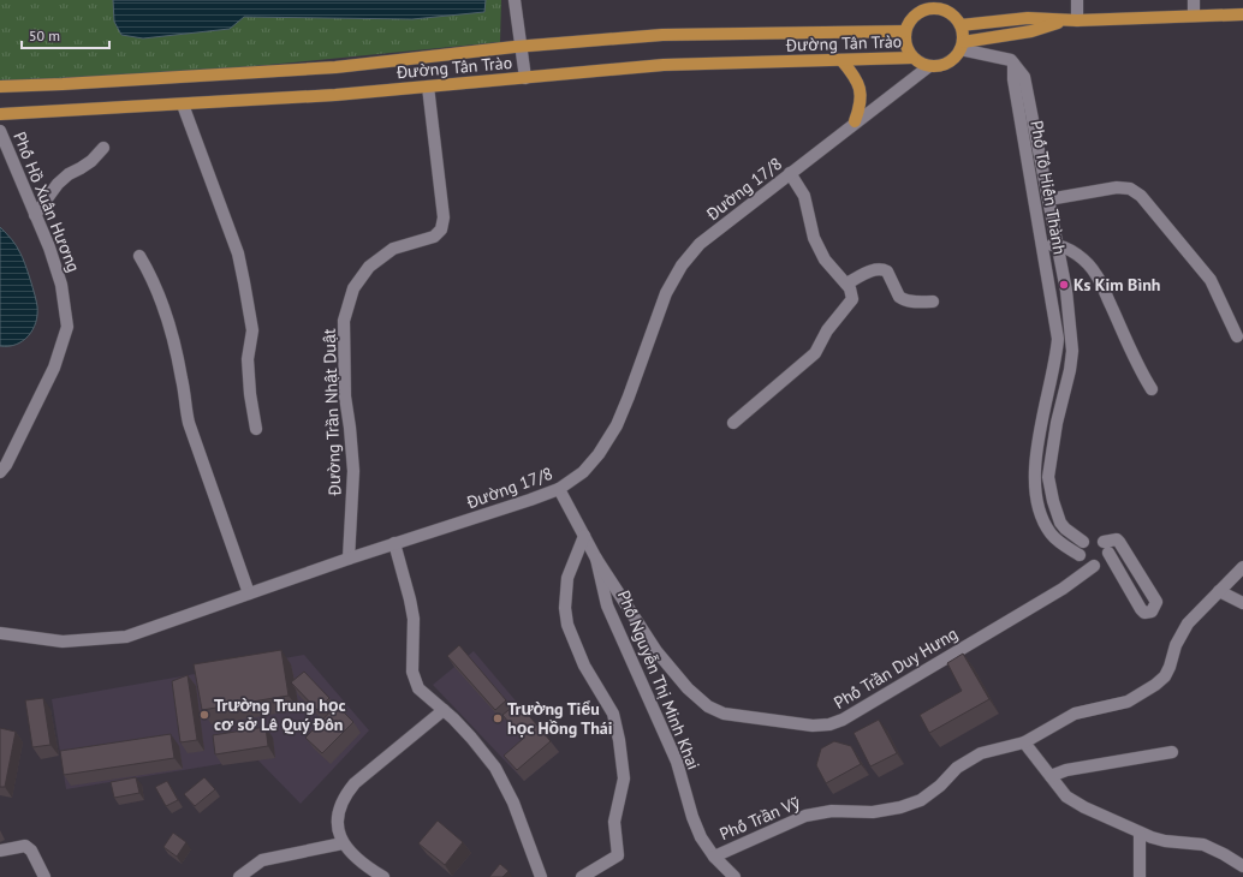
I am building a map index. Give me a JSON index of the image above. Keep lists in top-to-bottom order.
{
  "streets": {
    "main road": ["Đường Tân Trào"],
    "street": [
      "Phố Tô Hiến Thành",
      "Đường 17/8",
      "Phố Hồ Xuân Hương",
      "Đường Trần Nhật Duật",
      "Phố Trần Duy Hưng",
      "Phố Nguyễn Thị Minh Khai",
      "Phố Trần Vỹ"
    ]
  },
  "crossings": [
    ["Đường Tân Trào", "Đường 17/8"],
    ["Đường Tân Trào", "Đường Trần Nhật Duật"],
    ["Phố Tô Hiến Thành", "Phố Trần Duy Hưng"],
    ["Đường 17/8", "Đường Trần Nhật Duật"],
    ["Đường 17/8", "Phố Nguyễn Thị Minh Khai"],
    ["Phố Trần Duy Hưng", "Phố Nguyễn Thị Minh Khai"],
    ["Phố Nguyễn Thị Minh Khai", "Phố Trần Vỹ"]
  ],
  "places": ["Ks Kim Bình", "Trường Trung học cơ sở Lê Quý Đôn", "Trường Tiểu học Hồng Thái"],
  "scale_bar": "50 m"
}
